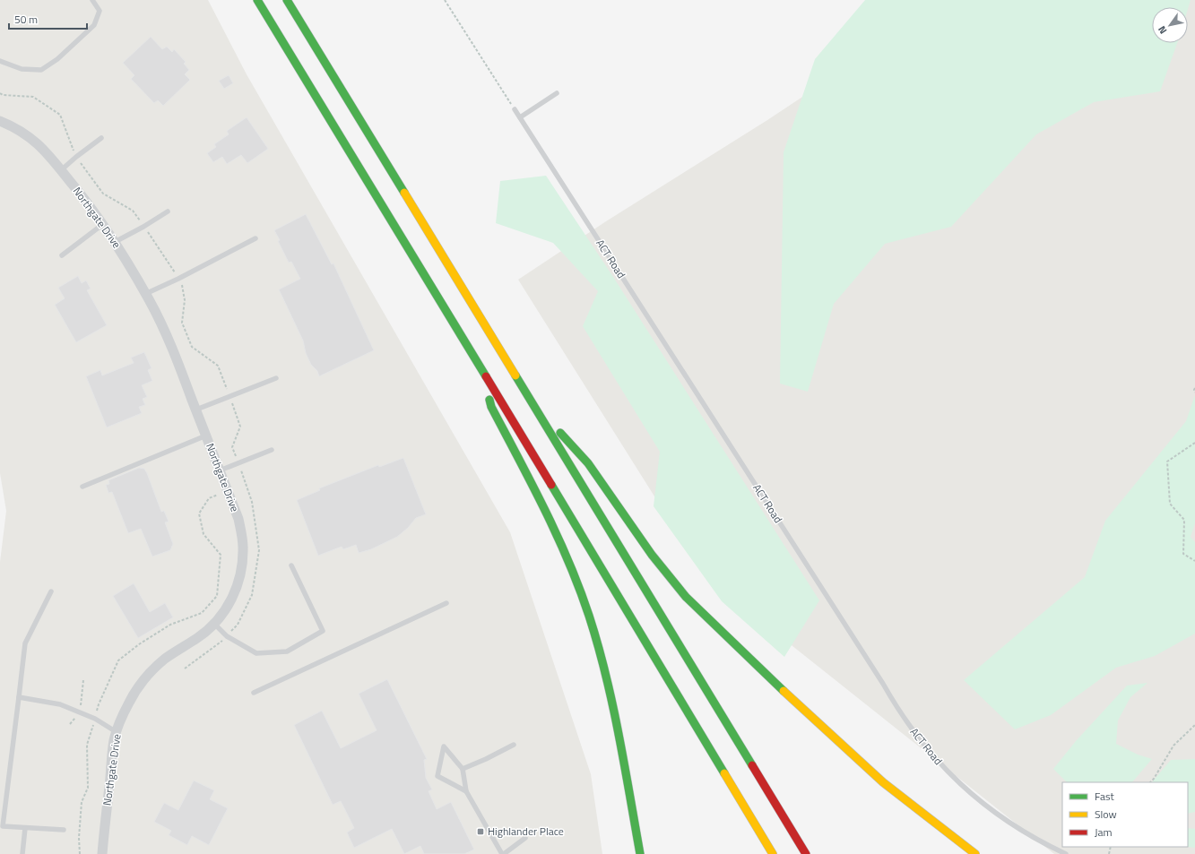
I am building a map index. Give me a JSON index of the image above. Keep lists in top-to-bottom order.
{
  "streets": {
    "street": ["Northgate Drive"],
    "lane": ["ACT Road"]
  },
  "places": {
    "transit": ["Highlander Place"]
  },
  "legend": ["Fast", "Slow", "Jam"],
  "scale_bar": "50 m",
  "north": "bottom left"
}
